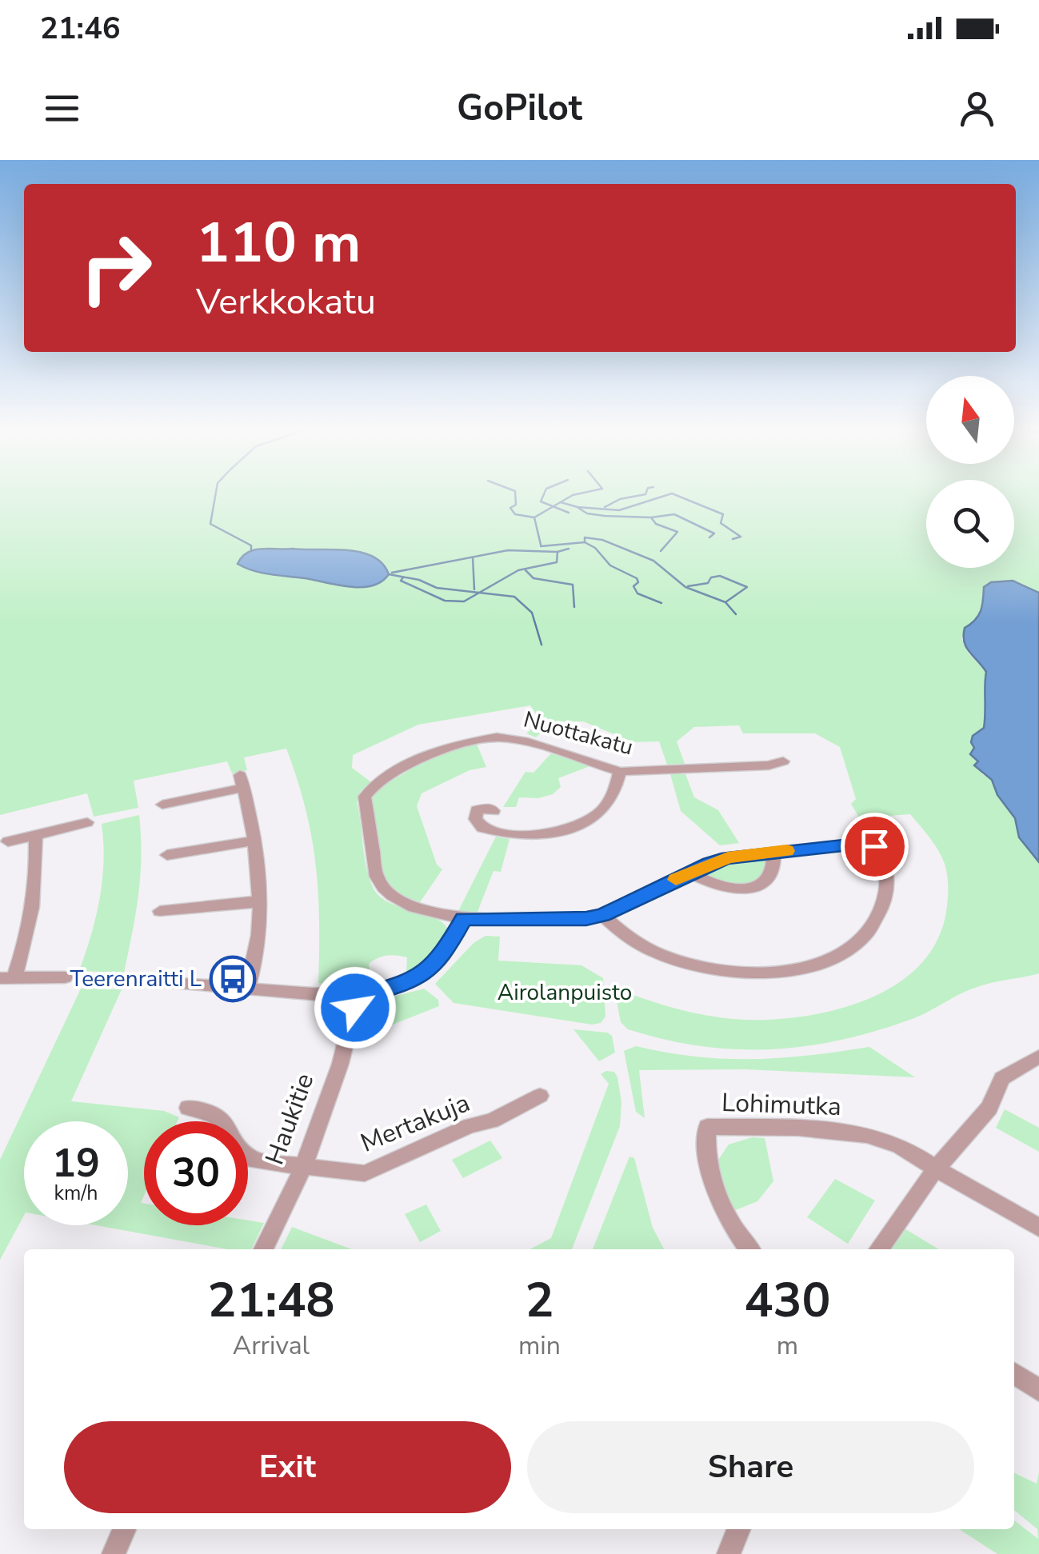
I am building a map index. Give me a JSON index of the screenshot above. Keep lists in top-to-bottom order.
{
  "streets": {
    "street": [
      "Nuottakatu",
      "Lohimutka",
      "Haukitie",
      "Mertakuja"
    ]
  },
  "crossings": [
    ["Haukitie", "Mertakuja"]
  ],
  "parks": ["Airolanpuisto"],
  "places": {
    "bus stop": ["Teerenraitti L"]
  },
  "north": "top",
  "page": {
    "status": "21:46",
    "header": "GoPilot",
    "turn": ["110 m", "Verkkokatu"],
    "speed": "19 km/h",
    "limit": "30",
    "eta": [
      "21:48",
      "Arrival",
      "2",
      "min",
      "430",
      "m"
    ],
    "buttons": ["Exit", "Share"]
  }
}
